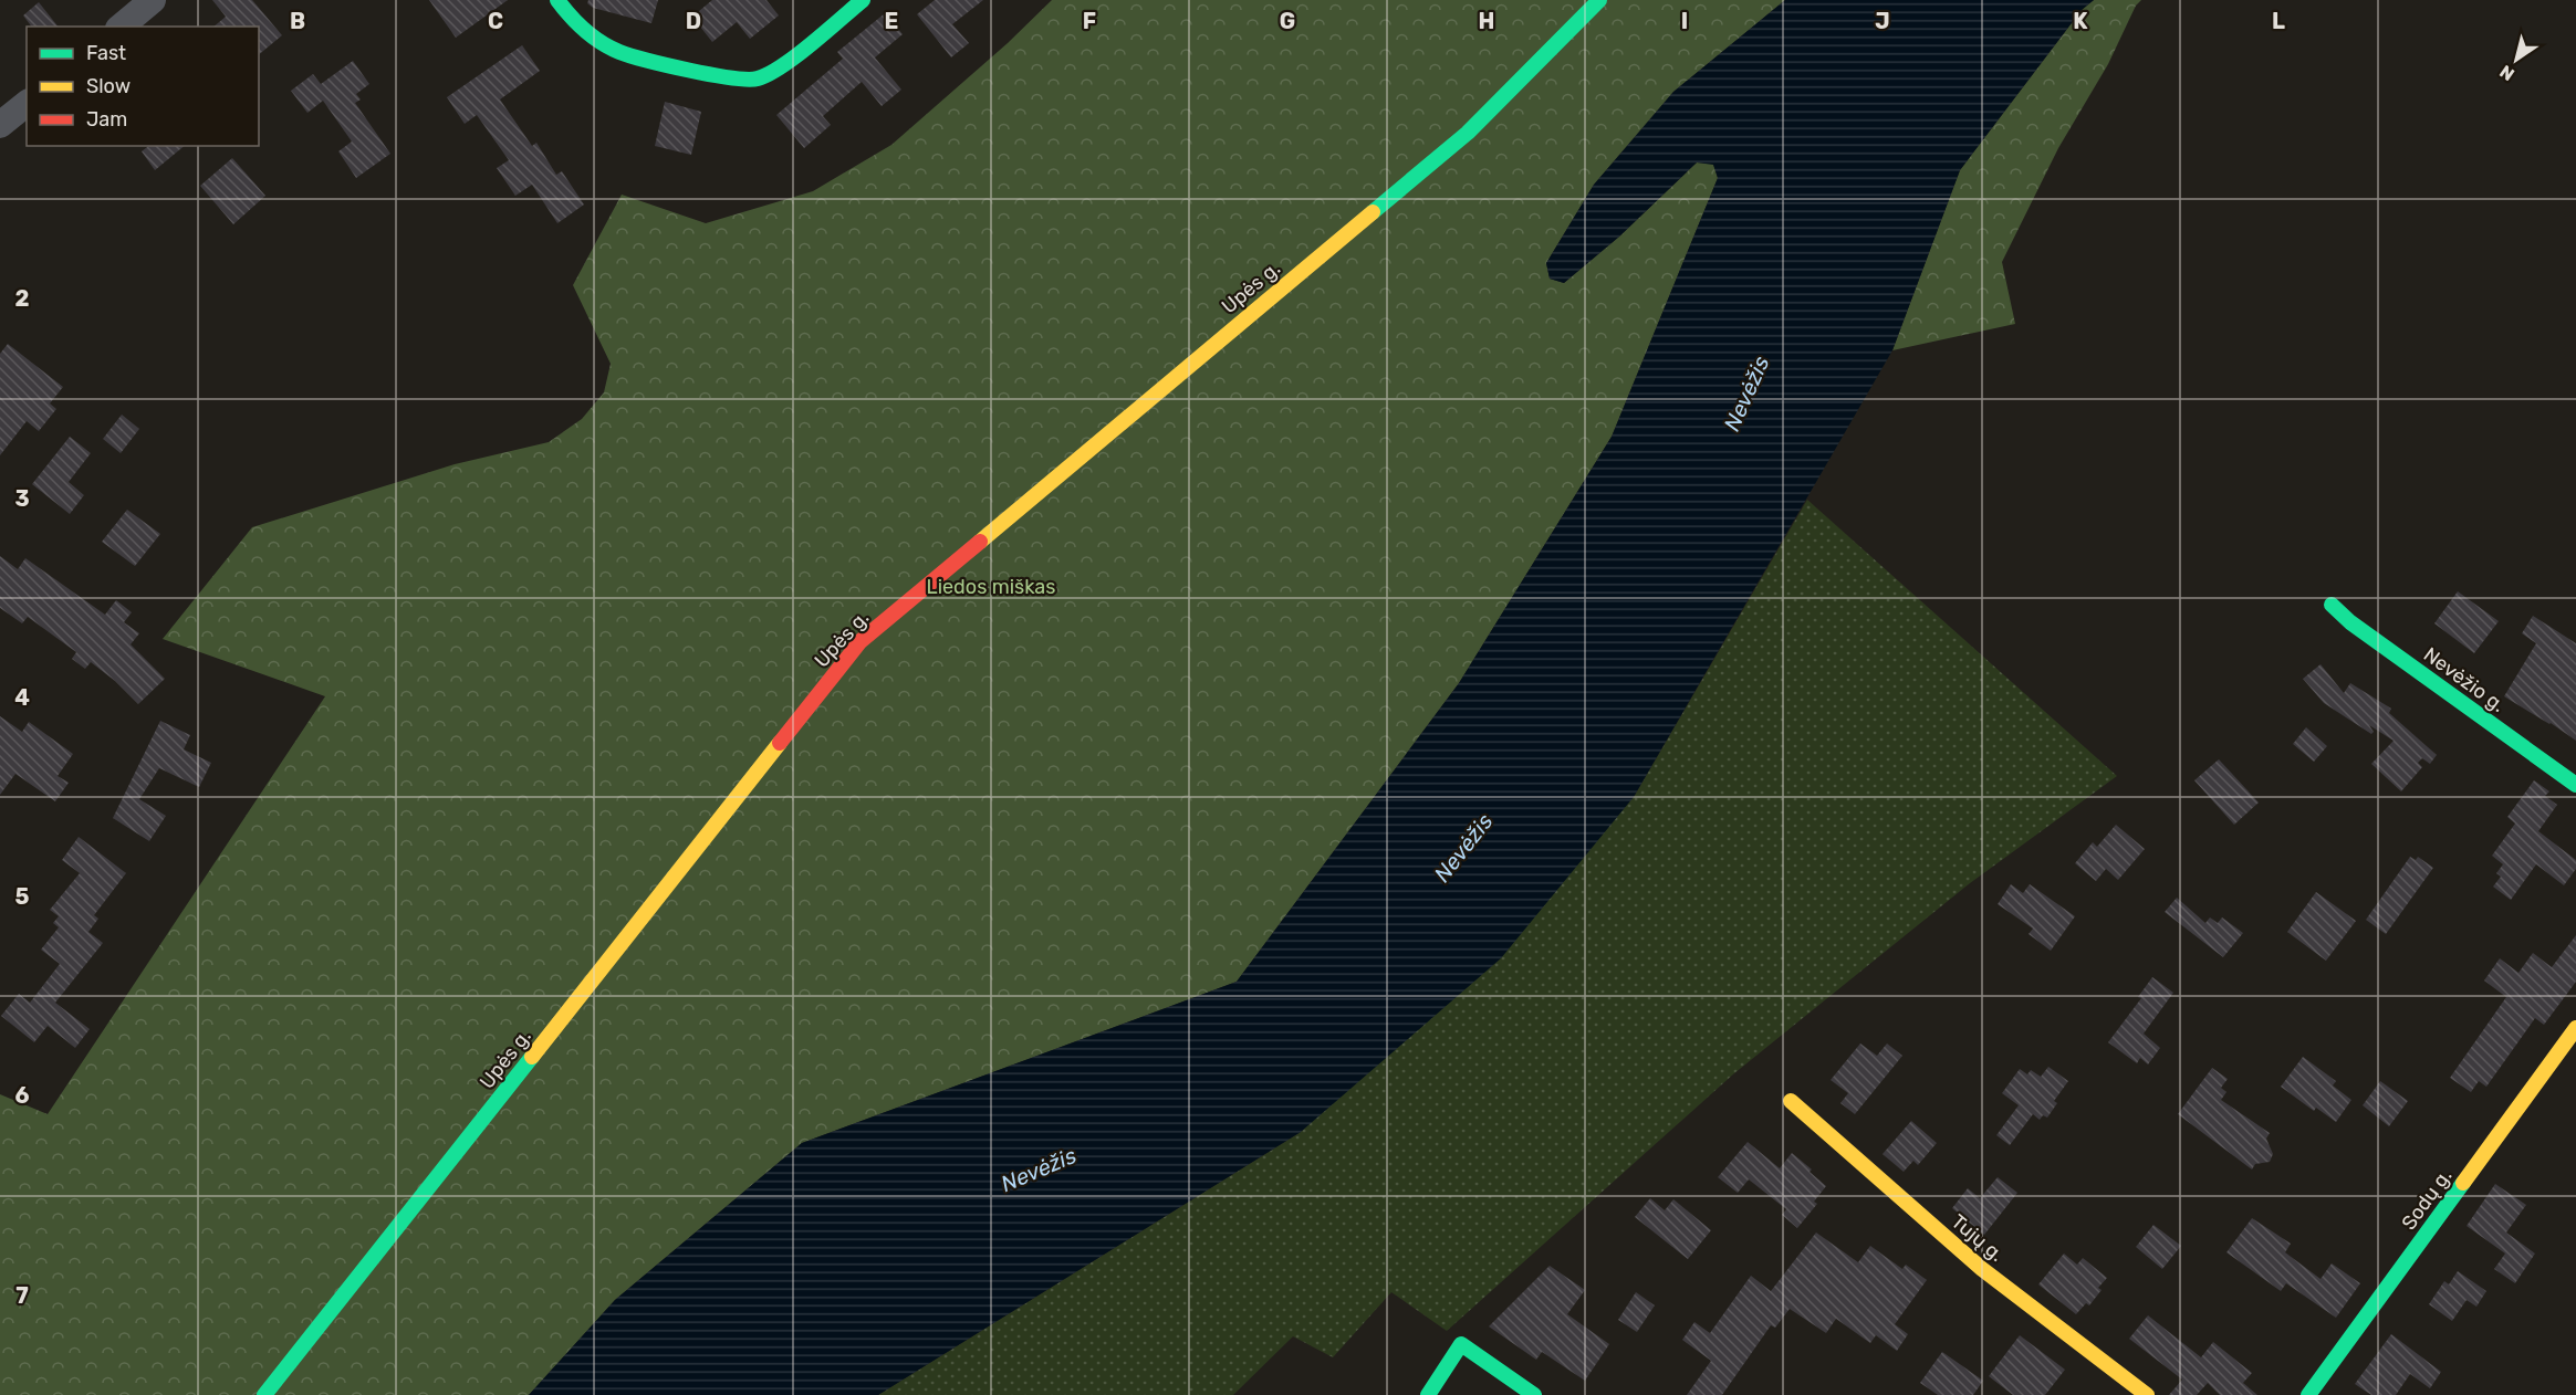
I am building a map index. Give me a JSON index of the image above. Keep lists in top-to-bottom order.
{
  "streets": {
    "main road": [
      "Upės g.",
      "Nevėžio g.",
      "Sodų g.",
      "Tujų g."
    ]
  },
  "water": ["Nevėžis"],
  "parks": ["Liedos miškas"],
  "legend": ["Fast", "Slow", "Jam"],
  "north": "bottom left",
  "grid": {
    "columns": [
      "B",
      "C",
      "D",
      "E",
      "F",
      "G",
      "H",
      "I",
      "J",
      "K",
      "L"
    ],
    "rows": [
      "2",
      "3",
      "4",
      "5",
      "6",
      "7"
    ]
  }
}
